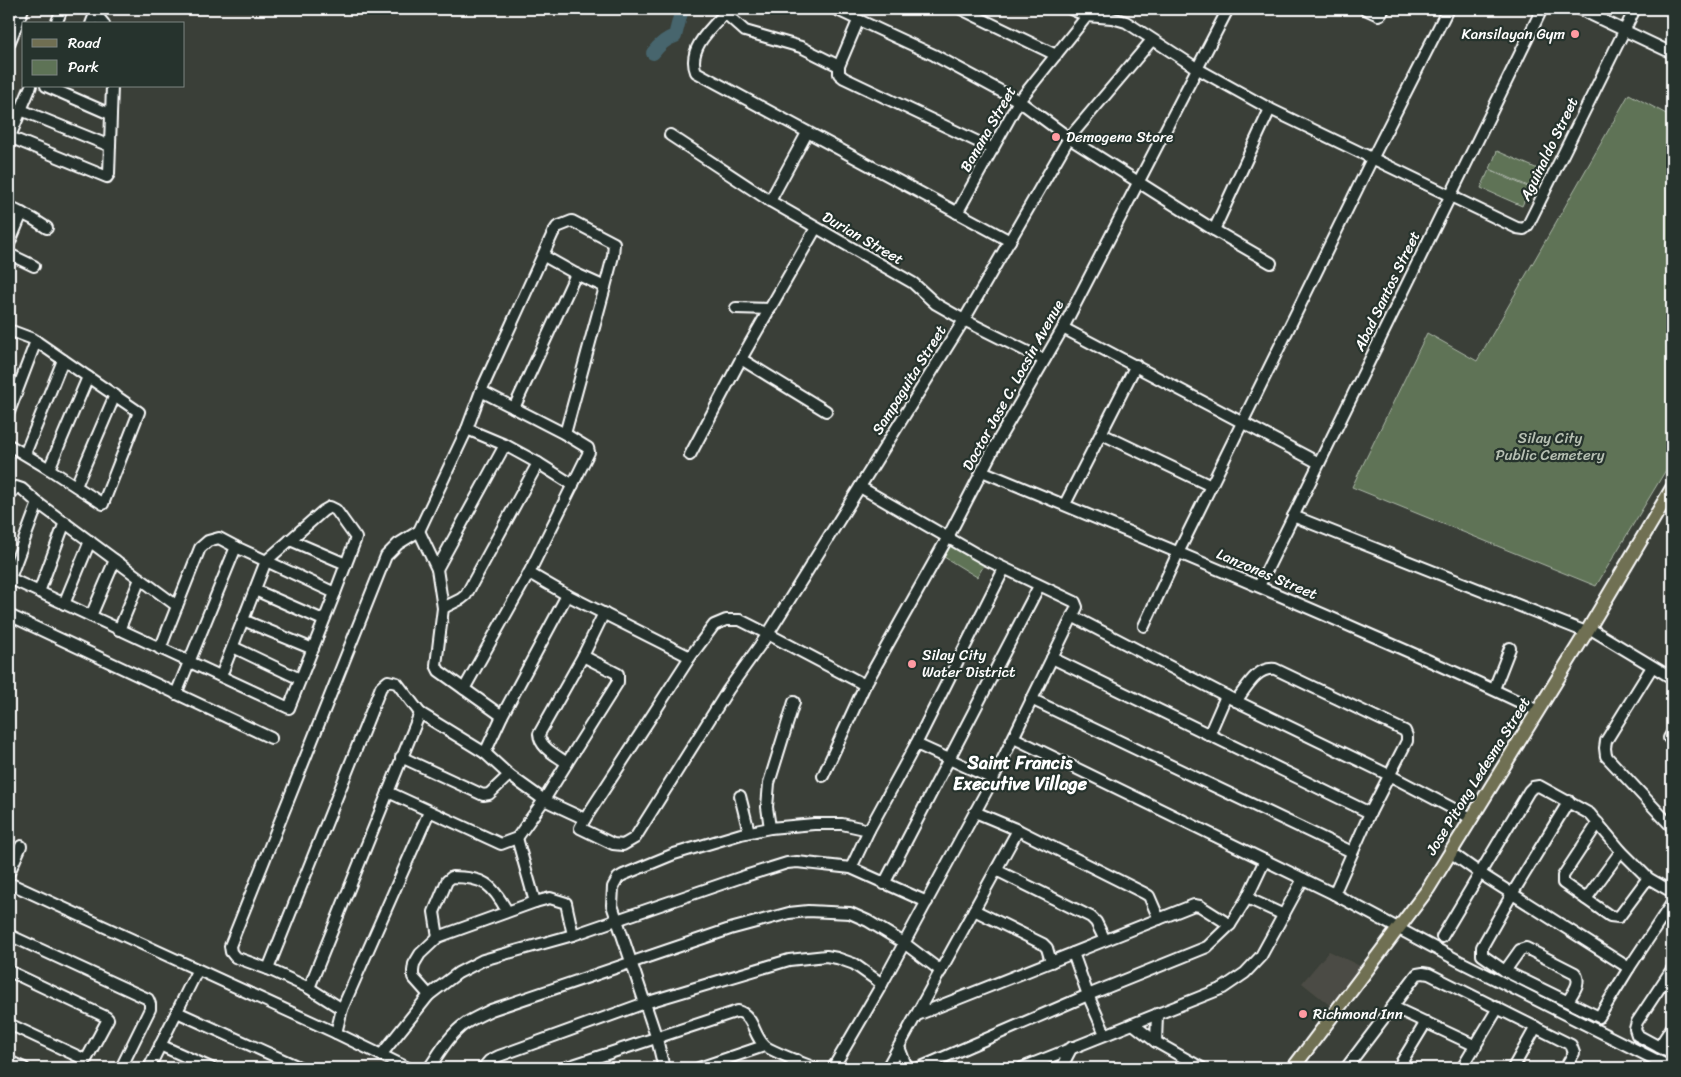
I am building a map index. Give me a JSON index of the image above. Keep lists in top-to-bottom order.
{
  "streets": {
    "main road": ["Jose Pitong Ledesma Street"],
    "street": [
      "Banana Street",
      "Aguinaldo Street",
      "Durian Street",
      "Abad Santos Street",
      "Sampaguita Street",
      "Doctor Jose C. Locsin Avenue",
      "Lanzones Street"
    ]
  },
  "crossings": [
    ["Aguinaldo Street", "Abad Santos Street"],
    ["Durian Street", "Sampaguita Street"],
    ["Durian Street", "Doctor Jose C. Locsin Avenue"],
    ["Abad Santos Street", "Lanzones Street"],
    ["Doctor Jose C. Locsin Avenue", "Lanzones Street"],
    ["Lanzones Street", "Jose Pitong Ledesma Street"]
  ],
  "districts": ["Saint Francis Executive Village"],
  "parks": ["Silay City Public Cemetery"],
  "places": [
    "Kansilayan Gym",
    "Demogena Store",
    "Silay City Water District",
    "Richmond Inn"
  ],
  "legend": ["Road", "Park"]
}
